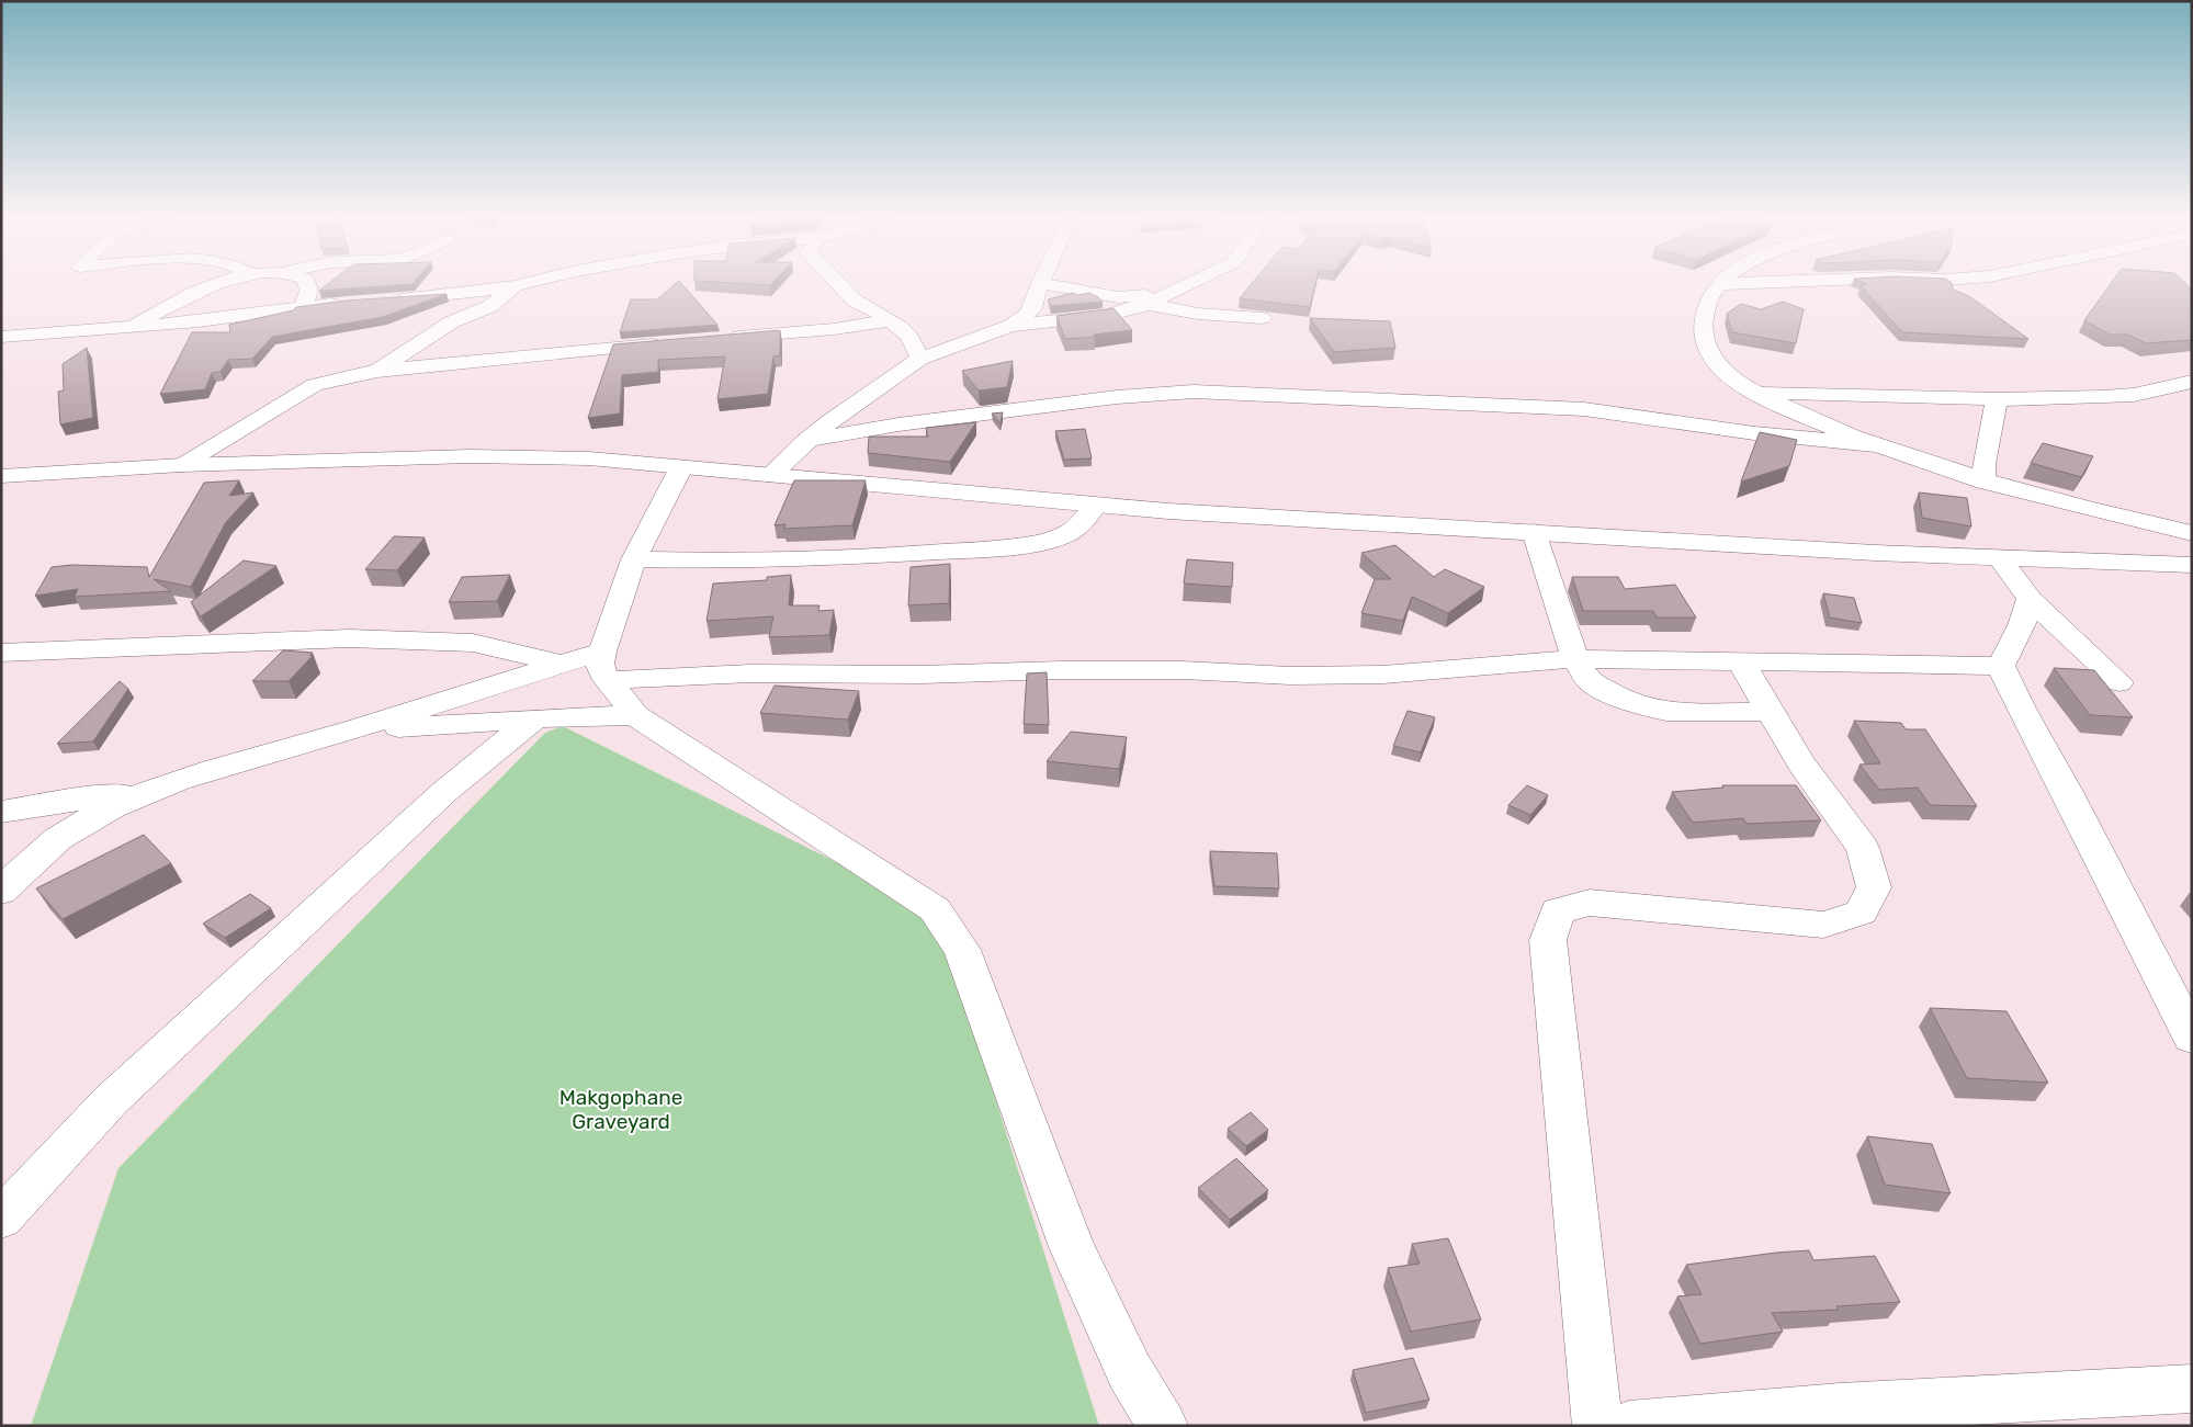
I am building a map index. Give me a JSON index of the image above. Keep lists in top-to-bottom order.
{
  "parks": ["Makgophane Graveyard"]
}
